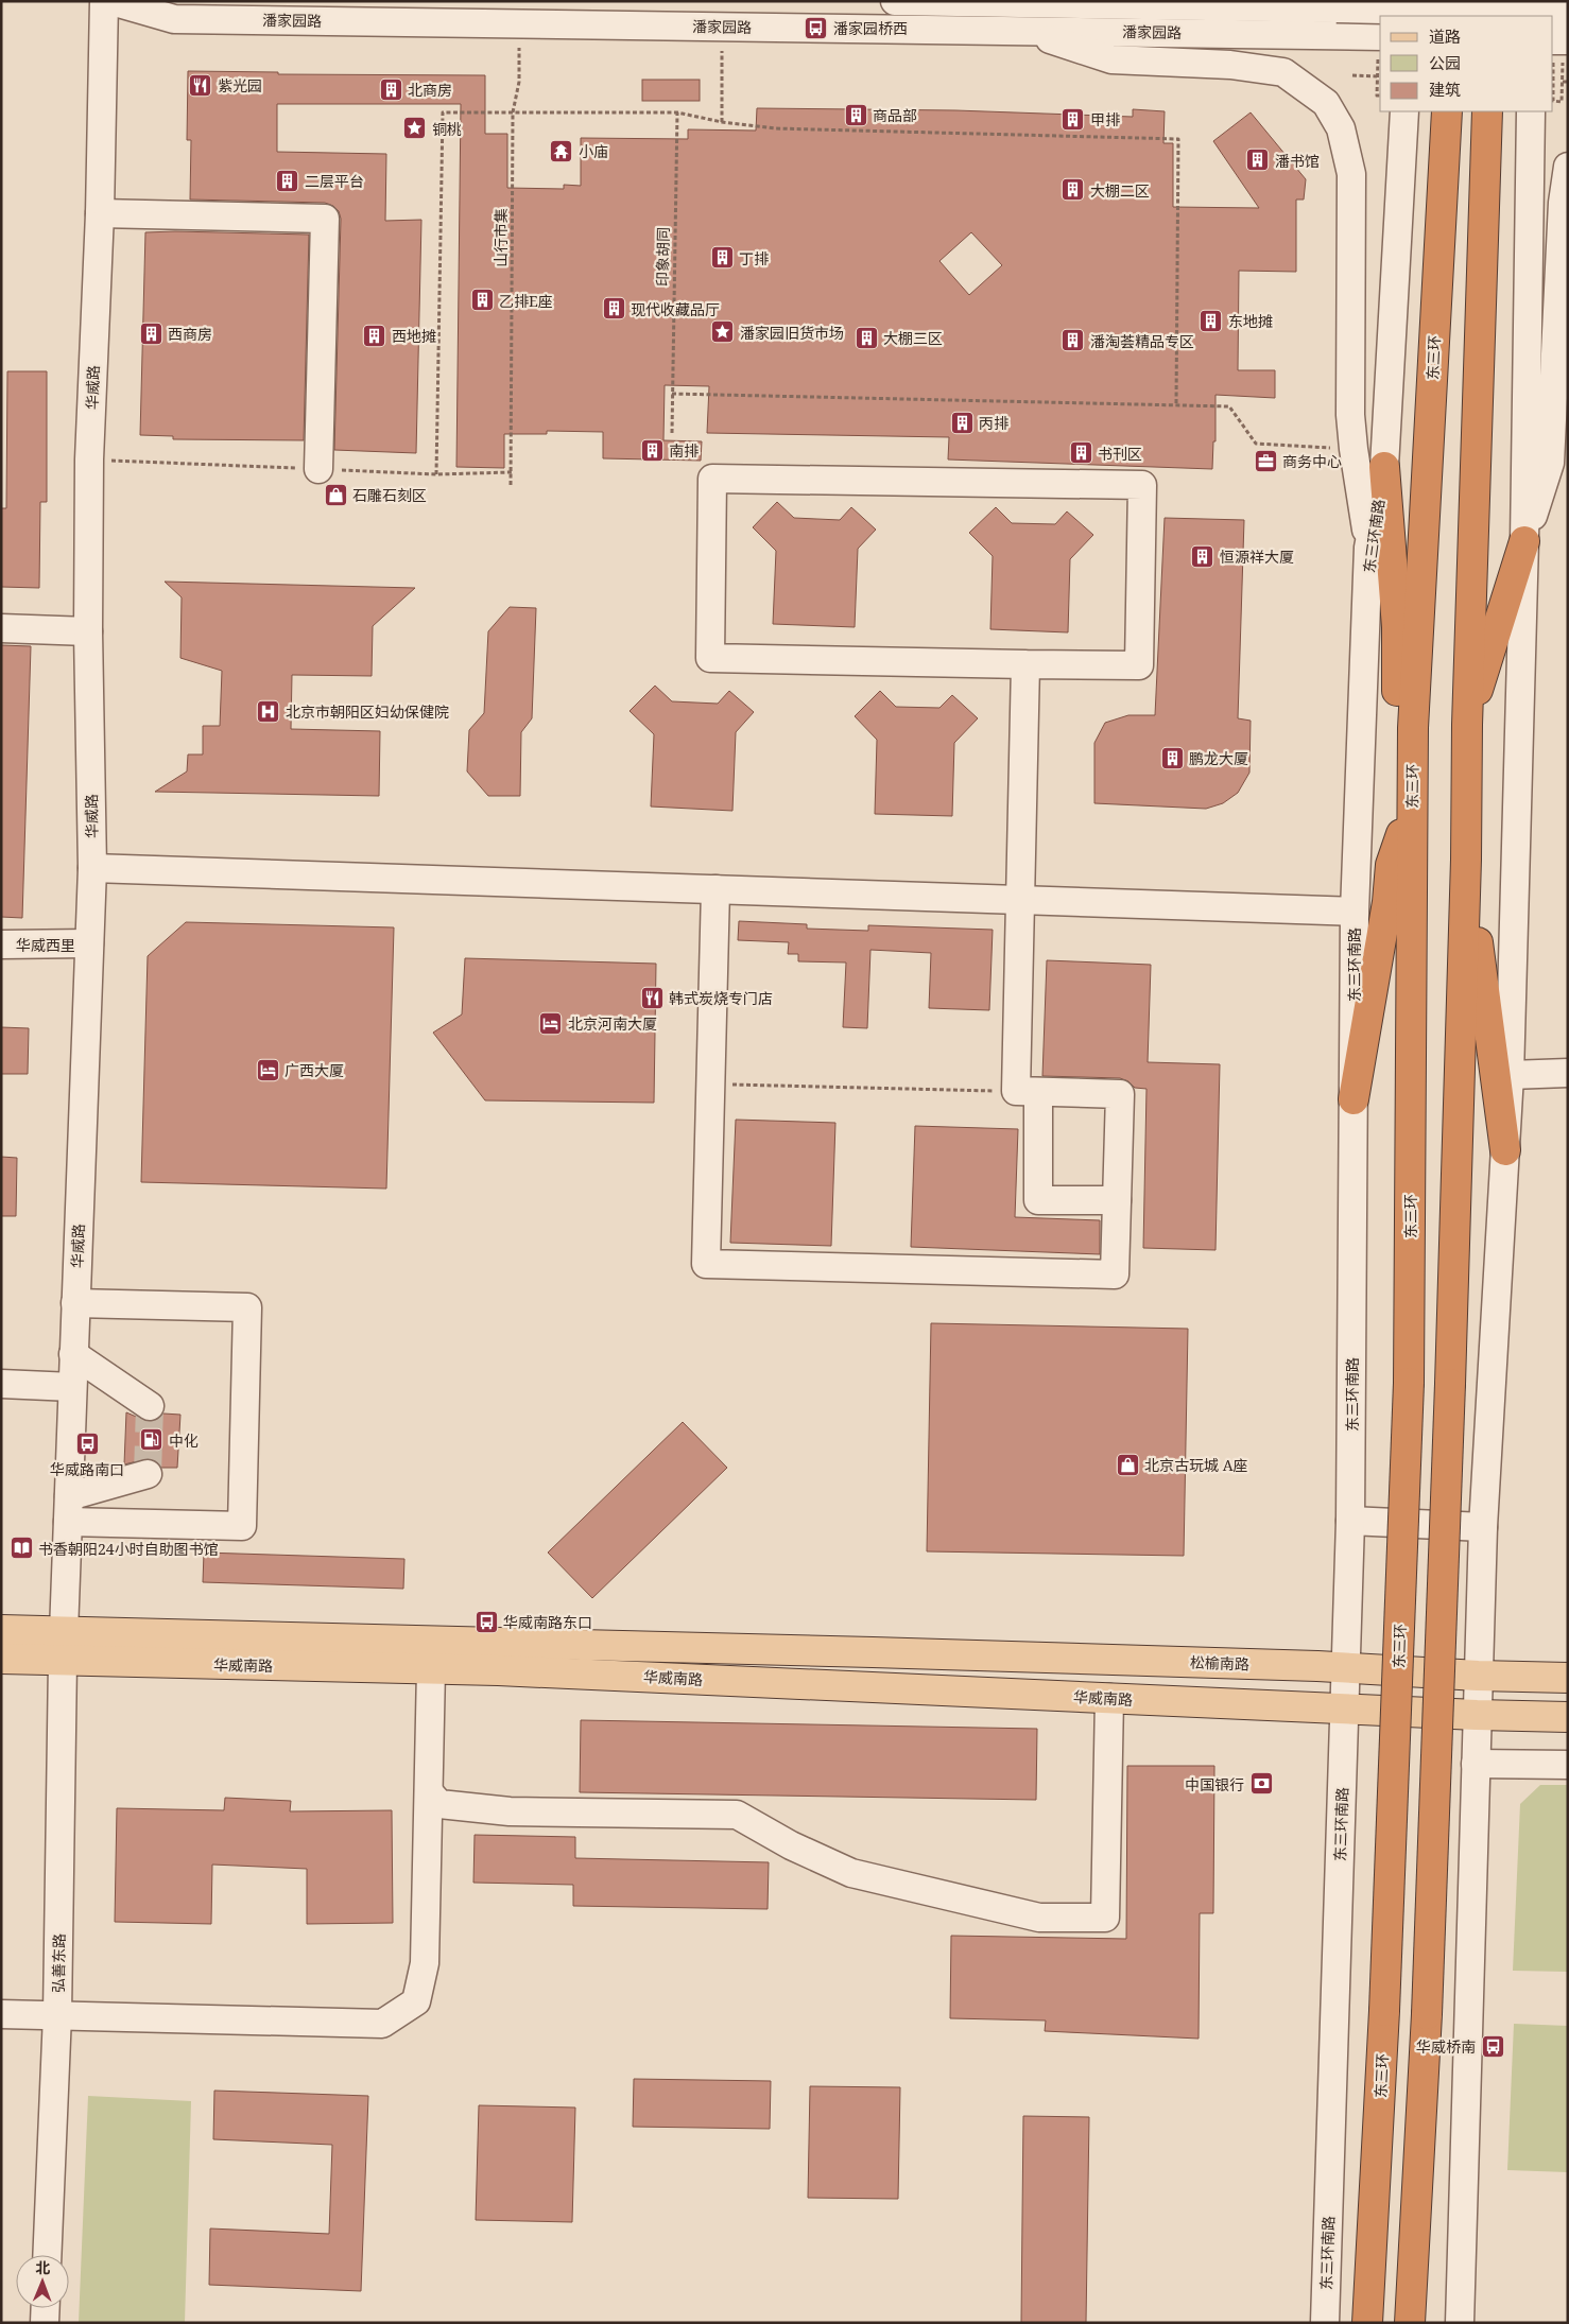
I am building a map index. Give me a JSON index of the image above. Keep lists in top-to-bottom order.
{
  "streets": {
    "highway": ["东三环"],
    "main road": ["松榆南路", "华威南路"],
    "street": [
      "潘家园路",
      "华威路",
      "东三环南路",
      "华威西里",
      "弘善东路"
    ],
    "path": ["山行市集", "印象胡同"]
  },
  "crossings": [
    ["潘家园路", "山行市集"],
    ["华威路", "华威西里"],
    ["华威路", "华威南路"],
    ["华威路", "弘善东路"],
    ["东三环南路", "松榆南路"],
    ["东三环南路", "华威南路"],
    ["松榆南路", "华威南路"],
    ["华威南路", "弘善东路"]
  ],
  "places": {
    "bus stop": [
      "潘家园桥西",
      "华威路南口",
      "华威南路东口",
      "华威桥南"
    ],
    "restaurant": ["紫光园", "韩式炭烧专门店"],
    "building": [
      "北商房",
      "商品部",
      "甲排",
      "潘书馆",
      "二层平台",
      "大棚二区",
      "丁排",
      "乙排E座",
      "现代收藏品厅",
      "东地摊",
      "西商房",
      "西地摊",
      "大棚三区",
      "潘淘荟精品专区",
      "丙排",
      "南排",
      "书刊区",
      "恒源祥大厦",
      "鹏龙大厦"
    ],
    "place": ["铜桃", "潘家园旧货市场"],
    "temple": ["小庙"],
    "office": ["商务中心"],
    "shop": ["石雕石刻区", "北京古玩城 A座"],
    "hospital": ["北京市朝阳区妇幼保健院"],
    "hotel": ["北京河南大厦", "广西大厦"],
    "fuel station": ["中化"],
    "library": ["书香朝阳24小时自助图书馆"],
    "bank": ["中国银行"]
  },
  "legend": ["道路", "公园", "建筑"],
  "north": "top"
}
